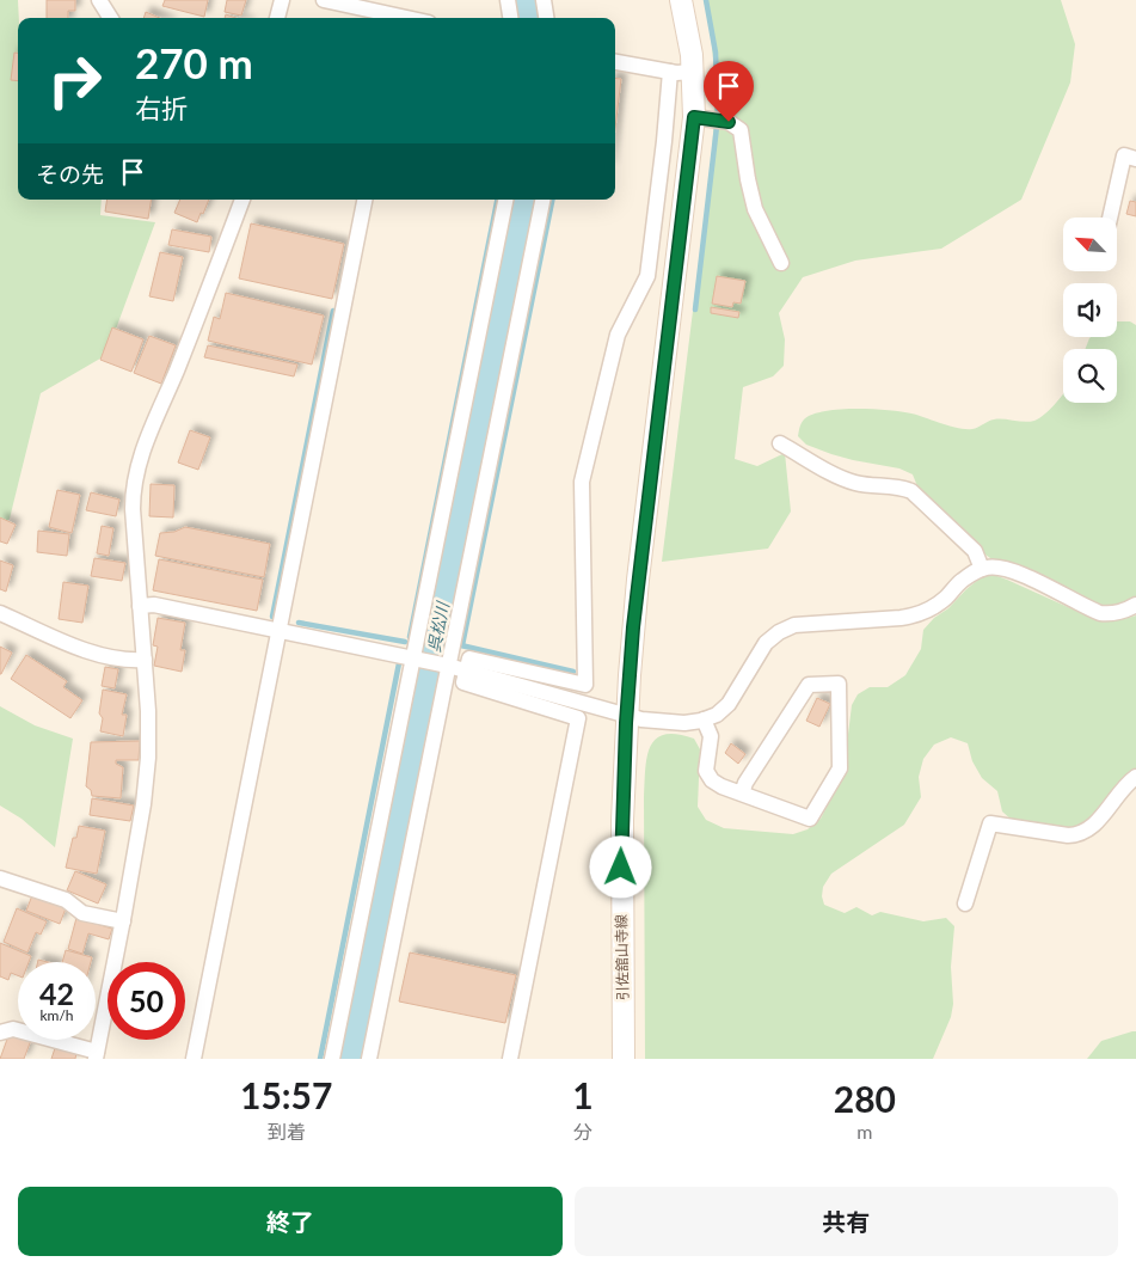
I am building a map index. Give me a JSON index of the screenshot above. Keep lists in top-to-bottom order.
{
  "streets": {
    "main road": ["引佐舘山寺線"]
  },
  "water": ["呉松川"],
  "north": "top left",
  "page": {
    "turn": ["270 m", "右折"],
    "then": "その先",
    "speed": "42 km/h",
    "limit": "50",
    "eta": [
      "15:57",
      "到着",
      "1",
      "分",
      "280",
      "m"
    ],
    "buttons": ["終了", "共有"]
  }
}
